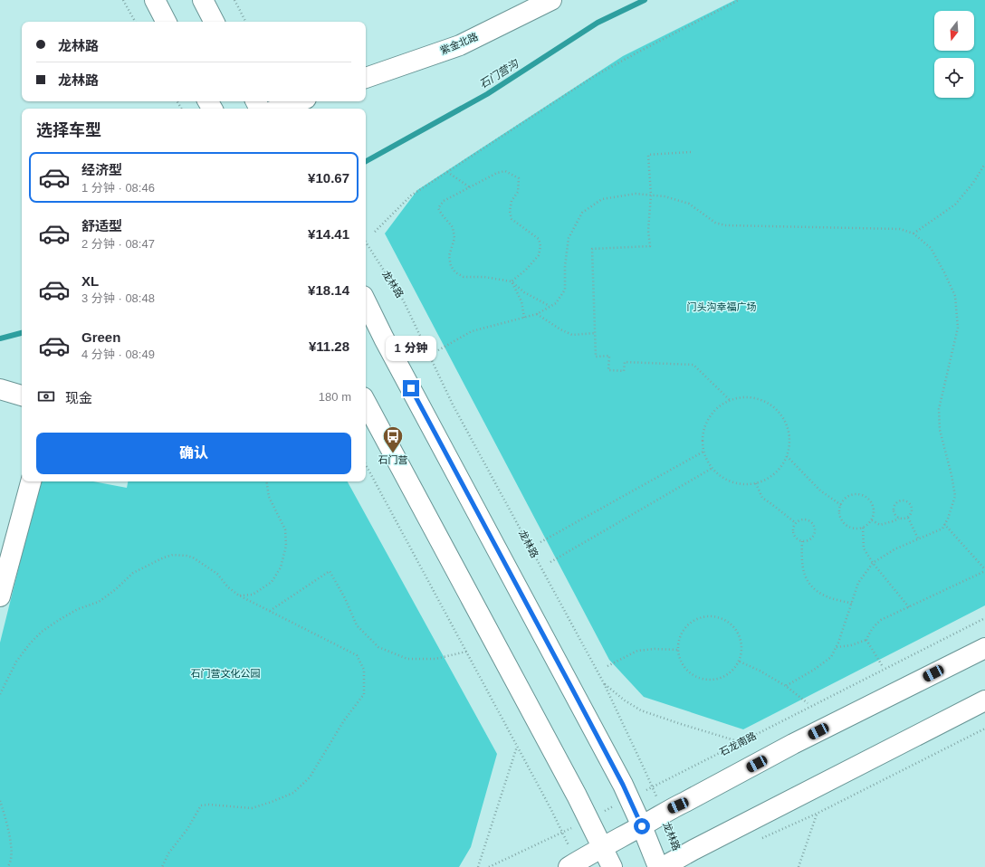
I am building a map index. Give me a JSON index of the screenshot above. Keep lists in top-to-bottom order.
{
  "streets": {
    "main road": ["紫金北路"],
    "path": ["龙林路", "石龙南路"]
  },
  "crossings": [
    ["龙林路", "石龙南路"]
  ],
  "water": ["石门营沟"],
  "parks": ["门头沟幸福广场", "石门营文化公园"],
  "places": {
    "bus stop": ["石门营"]
  },
  "north": "bottom",
  "page": {
    "banner": ["龙林路", "龙林路"],
    "heading": "选择车型",
    "list": [
      {
        "name": "经济型",
        "note": "1 分钟 · 08:46",
        "value": "¥10.67"
      },
      {
        "name": "舒适型",
        "note": "2 分钟 · 08:47",
        "value": "¥14.41"
      },
      {
        "name": "XL",
        "note": "3 分钟 · 08:48",
        "value": "¥18.14"
      },
      {
        "name": "Green",
        "note": "4 分钟 · 08:49",
        "value": "¥11.28"
      }
    ],
    "bubble": "1 分钟",
    "pay": ["现金", "180 m"],
    "buttons": "确认"
  }
}
